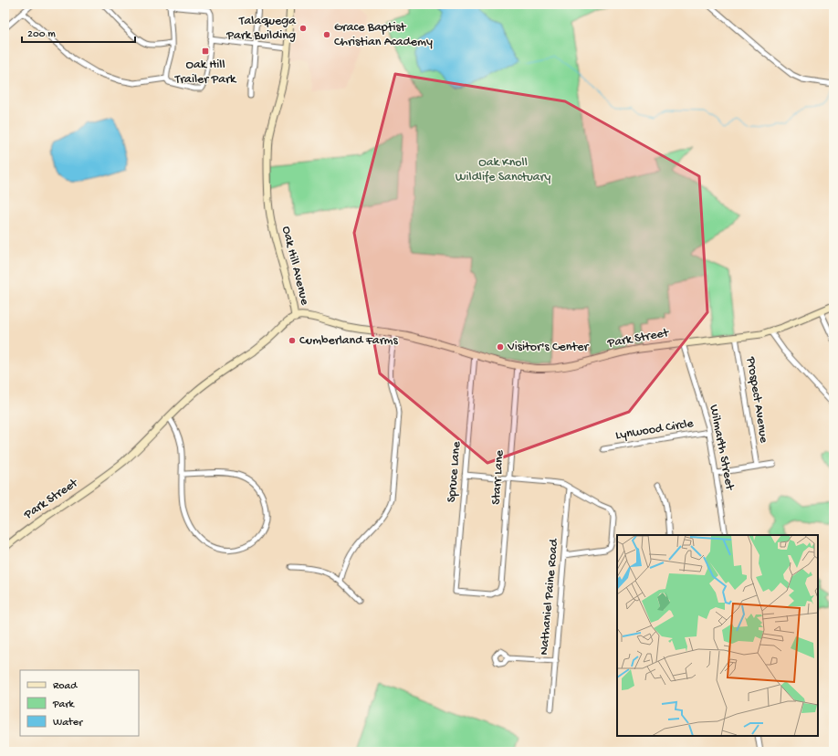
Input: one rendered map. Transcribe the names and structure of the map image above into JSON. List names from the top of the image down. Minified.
{"streets":{"main road":["Oak Hill Avenue","Park Street"],"street":["Prospect Avenue","Lynwood Circle","Wilmarth Street","Spruce Lane","Starr Lane","Nathaniel Paine Road"]},"crossings":[["Oak Hill Avenue","Park Street"],["Park Street","Prospect Avenue"],["Park Street","Wilmarth Street"],["Park Street","Spruce Lane"],["Park Street","Starr Lane"],["Lynwood Circle","Wilmarth Street"],["Spruce Lane","Starr Lane"]],"parks":["Oak Knoll Wildlife Sanctuary"],"places":{"other":["Talaquega Park Building","Grace Baptist Christian Academy","Cumberland Farms","Visitor's Center"],"transit":["Oak Hill Trailer Park"]},"legend":["Road","Park","Water"],"scale_bar":"200 m"}
